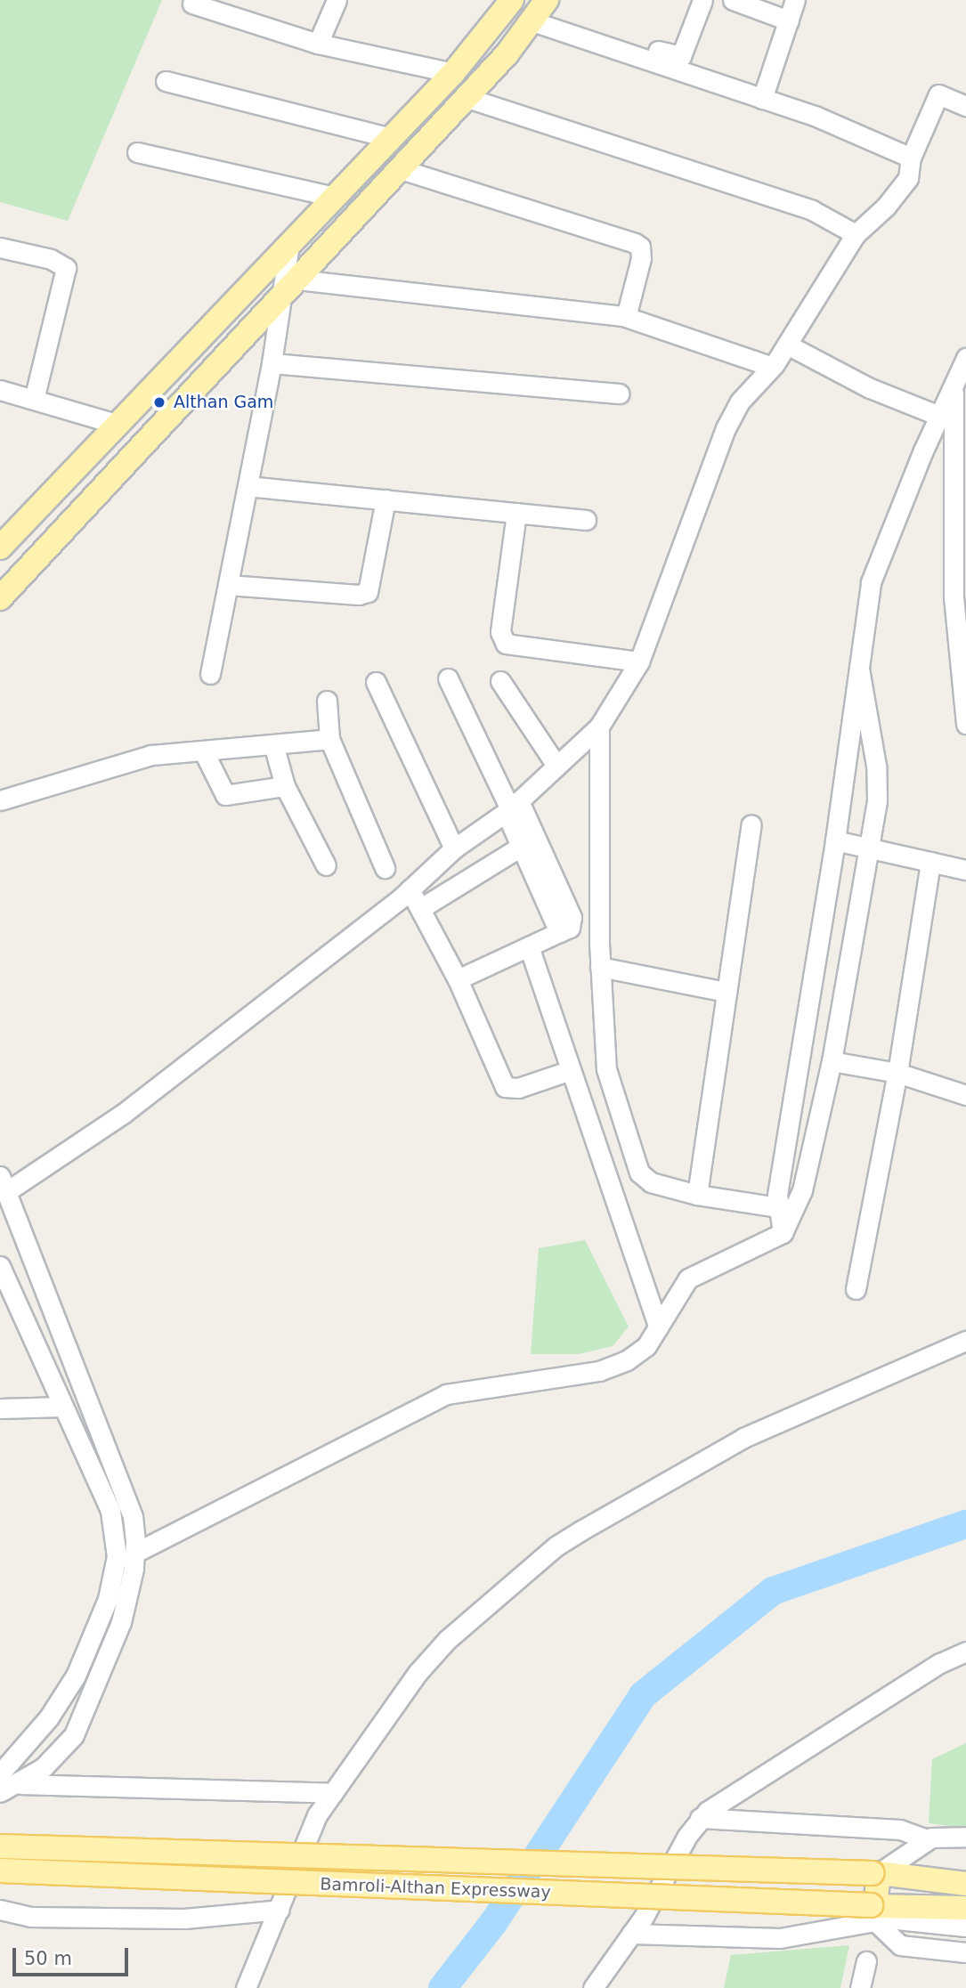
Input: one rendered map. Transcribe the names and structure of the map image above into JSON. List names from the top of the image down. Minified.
{"streets":{"main road":["Bamroli-Althan Expressway"]},"places":["Althan Gam"],"scale_bar":"50 m"}
